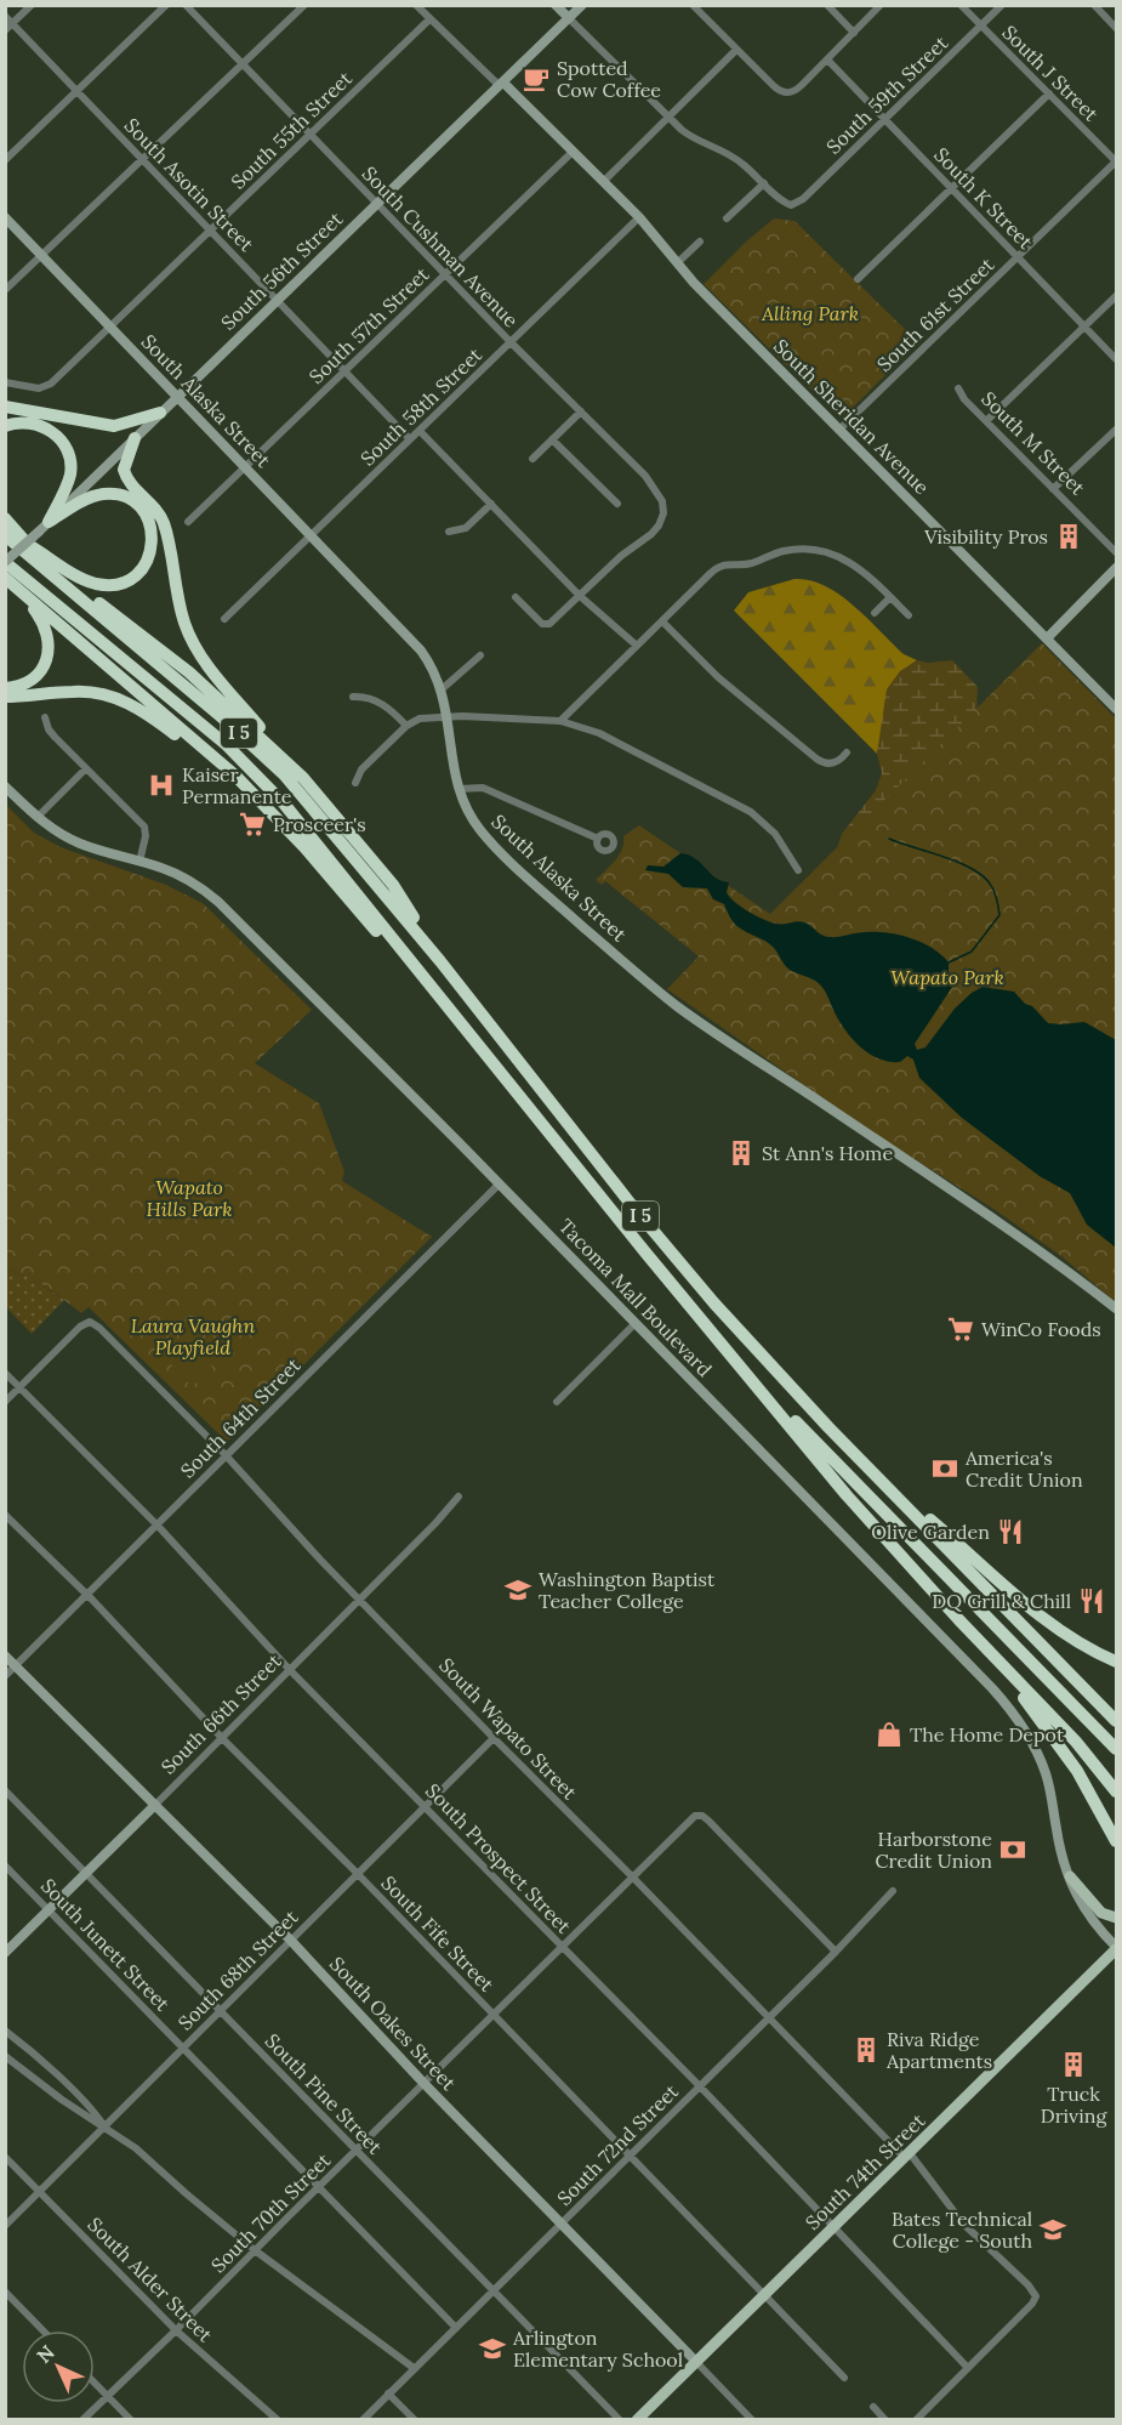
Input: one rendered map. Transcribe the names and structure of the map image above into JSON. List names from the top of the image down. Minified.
{"streets":{"highway":["I 5"],"main road":["South 74th Street"],"street":["South J Street","South 59th Street","South 55th Street","South Asotin Street","South K Street","South Cushman Avenue","South 56th Street","South 61st Street","South 57th Street","South Alaska Street","South 58th Street","South Sheridan Avenue","South M Street","Tacoma Mall Boulevard","South 64th Street","South 66th Street","South Wapato Street","South Prospect Street","South Fife Street","South Junett Street","South 68th Street","South Oakes Street","South Pine Street","South 72nd Street","South 70th Street","South Alder Street"]},"crossings":[["South J Street","South 59th Street"],["South J Street","South 61st Street"],["South 59th Street","South K Street"],["South 55th Street","South Asotin Street"],["South 55th Street","South Cushman Avenue"],["South 55th Street","South Alaska Street"],["South 55th Street","South Sheridan Avenue"],["South Asotin Street","South 56th Street"],["South Asotin Street","South 57th Street"],["South Asotin Street","South 58th Street"],["South K Street","South 61st Street"],["South Cushman Avenue","South 56th Street"],["South Cushman Avenue","South 57th Street"],["South Cushman Avenue","South 58th Street"],["South 56th Street","South Alaska Street"],["South 56th Street","South Sheridan Avenue"],["South 56th Street","I 5"],["South 61st Street","South Sheridan Avenue"],["South 57th Street","South Alaska Street"],["South 57th Street","South Sheridan Avenue"],["South Alaska Street","South 58th Street"],["South 58th Street","South Sheridan Avenue"],["Tacoma Mall Boulevard","South 64th Street"],["Tacoma Mall Boulevard","South 74th Street"],["South 64th Street","South Wapato Street"],["South 64th Street","South Prospect Street"],["South 64th Street","South Fife Street"],["South 64th Street","South Oakes Street"],["South 66th Street","South Wapato Street"],["South 66th Street","South Prospect Street"],["South 66th Street","South Fife Street"],["South 66th Street","South Junett Street"],["South 66th Street","South Oakes Street"],["South 66th Street","South Pine Street"],["South Wapato Street","South Prospect Street"],["South Wapato Street","South 68th Street"],["South Wapato Street","South 72nd Street"],["South Wapato Street","South 74th Street"],["South Wapato Street","South 70th Street"],["South Prospect Street","South 68th Street"],["South Prospect Street","South 72nd Street"],["South Prospect Street","South 74th Street"],["South Prospect Street","South 70th Street"],["South Fife Street","South 68th Street"],["South Fife Street","South 72nd Street"],["South Fife Street","South 74th Street"],["South Fife Street","South 70th Street"],["South Junett Street","South 68th Street"],["South Junett Street","South 72nd Street"],["South Junett Street","South 70th Street"],["South 68th Street","South Oakes Street"],["South 68th Street","South Pine Street"],["South 68th Street","South Alder Street"],["South Oakes Street","South 72nd Street"],["South Oakes Street","South 74th Street"],["South Oakes Street","South 70th Street"],["South Pine Street","South 72nd Street"],["South Pine Street","South 70th Street"],["South 72nd Street","South 70th Street"],["South 70th Street","South Alder Street"]],"parks":["Alling Park","Wapato Park","Wapato Hills Park","Laura Vaughn Playfield"],"places":{"cafe":["Spotted Cow Coffee"],"building":["Visibility Pros","St Ann's Home","Riva Ridge Apartments","Truck Driving"],"hospital":["Kaiser Permanente"],"supermarket":["Prosceer's","WinCo Foods"],"bank":["America's Credit Union","Harborstone Credit Union"],"restaurant":["Olive Garden","DQ Grill & Chill"],"school or university":["Washington Baptist Teacher College","Bates Technical College - South","Arlington Elementary School"],"shop":["The Home Depot"]},"north":"top left"}
